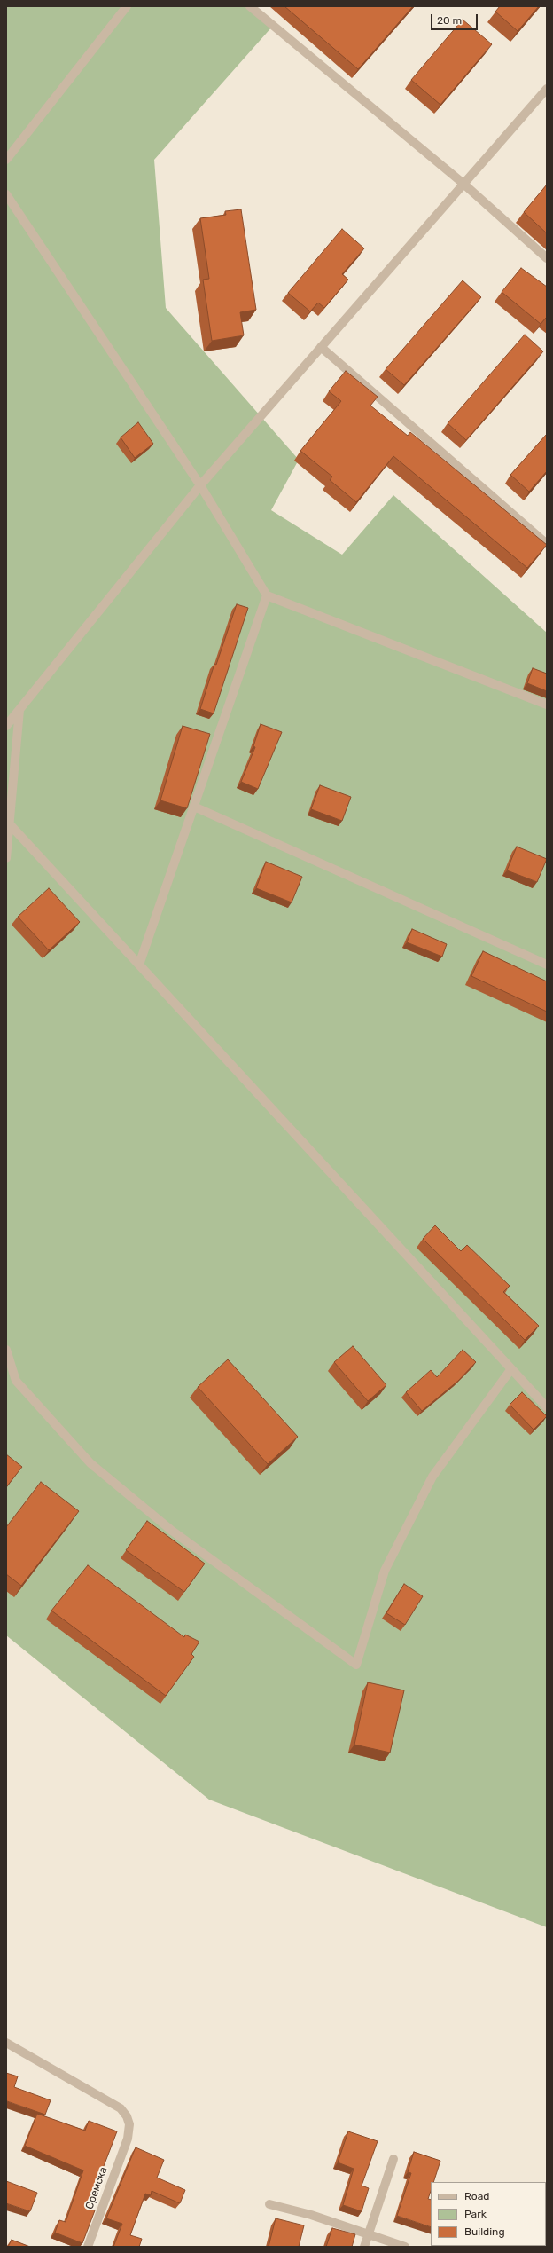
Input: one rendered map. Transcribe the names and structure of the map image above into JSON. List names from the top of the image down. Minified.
{"streets":{"street":["Сремска"]},"legend":["Road","Park","Building"],"scale_bar":"20 m"}
